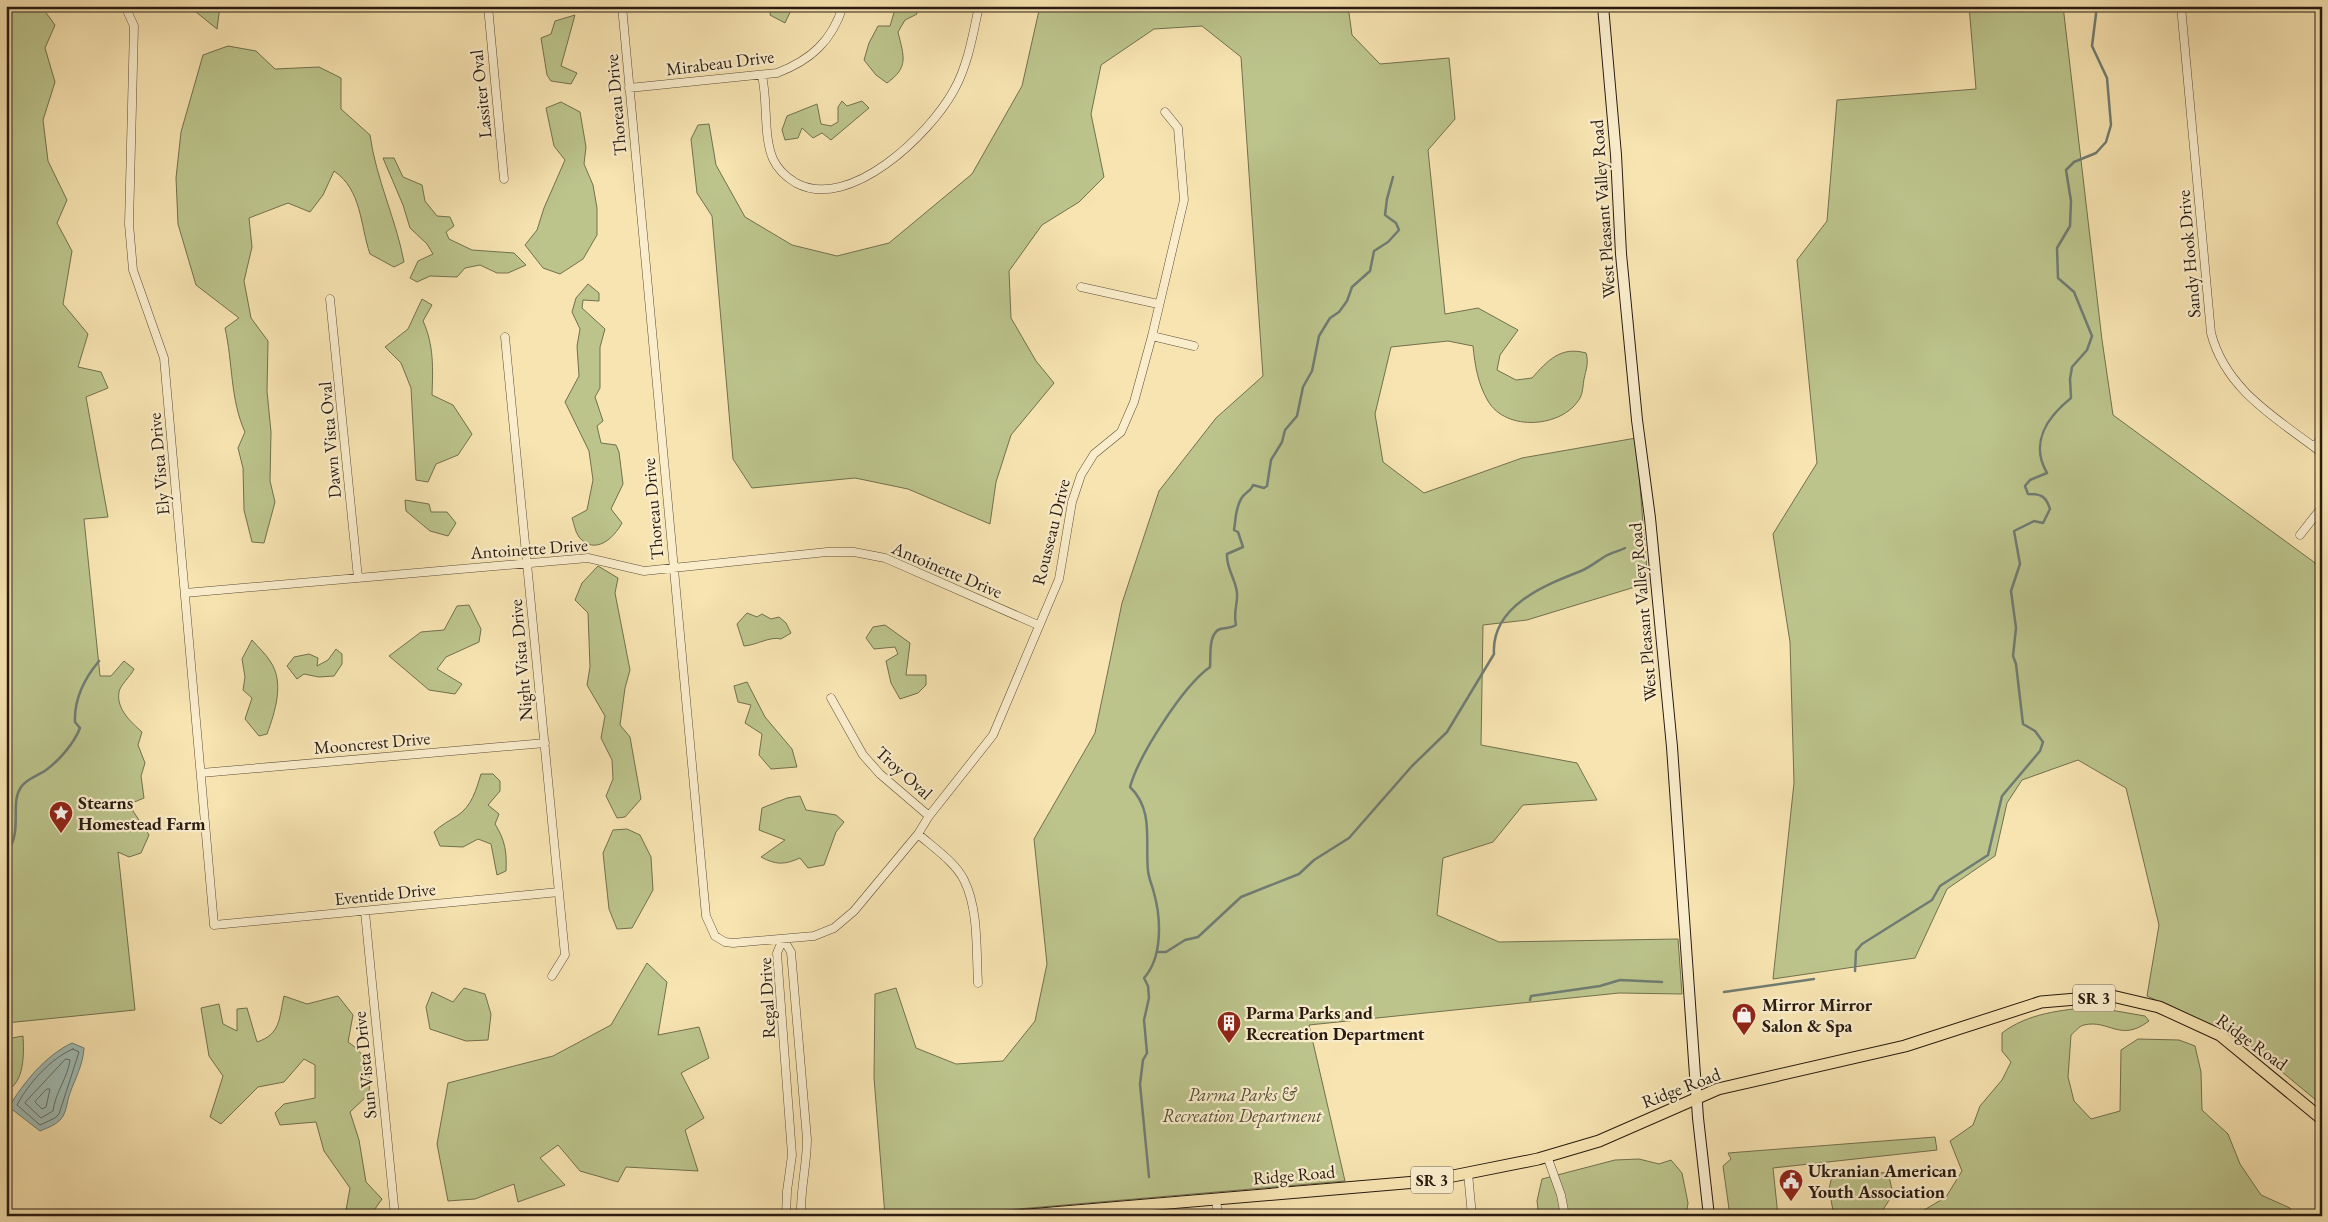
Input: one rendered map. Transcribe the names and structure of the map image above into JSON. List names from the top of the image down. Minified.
{"streets":{"main road":["West Pleasant Valley Road","SR 3","Ridge Road"],"street":["Mirabeau Drive","Lassiter Oval","Thoreau Drive","Sandy Hook Drive","Dawn Vista Oval","Ely Vista Drive","Rousseau Drive","Antoinette Drive","Night Vista Drive","Mooncrest Drive","Troy Oval","Eventide Drive","Regal Drive","Sun Vista Drive"]},"crossings":[["Mirabeau Drive","Thoreau Drive"],["Thoreau Drive","Rousseau Drive"],["Thoreau Drive","Antoinette Drive"],["Thoreau Drive","Regal Drive"],["West Pleasant Valley Road","Ridge Road"],["Dawn Vista Oval","Antoinette Drive"],["Ely Vista Drive","Antoinette Drive"],["Ely Vista Drive","Mooncrest Drive"],["Ely Vista Drive","Eventide Drive"],["Rousseau Drive","Antoinette Drive"],["Rousseau Drive","Troy Oval"],["Rousseau Drive","Regal Drive"],["Antoinette Drive","Night Vista Drive"],["Night Vista Drive","Mooncrest Drive"],["Night Vista Drive","Eventide Drive"],["Eventide Drive","Sun Vista Drive"]],"parks":["Parma Parks & Recreation Department"],"places":{"place":["Stearns Homestead Farm"],"shop":["Mirror Mirror Salon & Spa"],"building":["Parma Parks and Recreation Department"],"public building":["Ukranian American Youth Association"]}}
